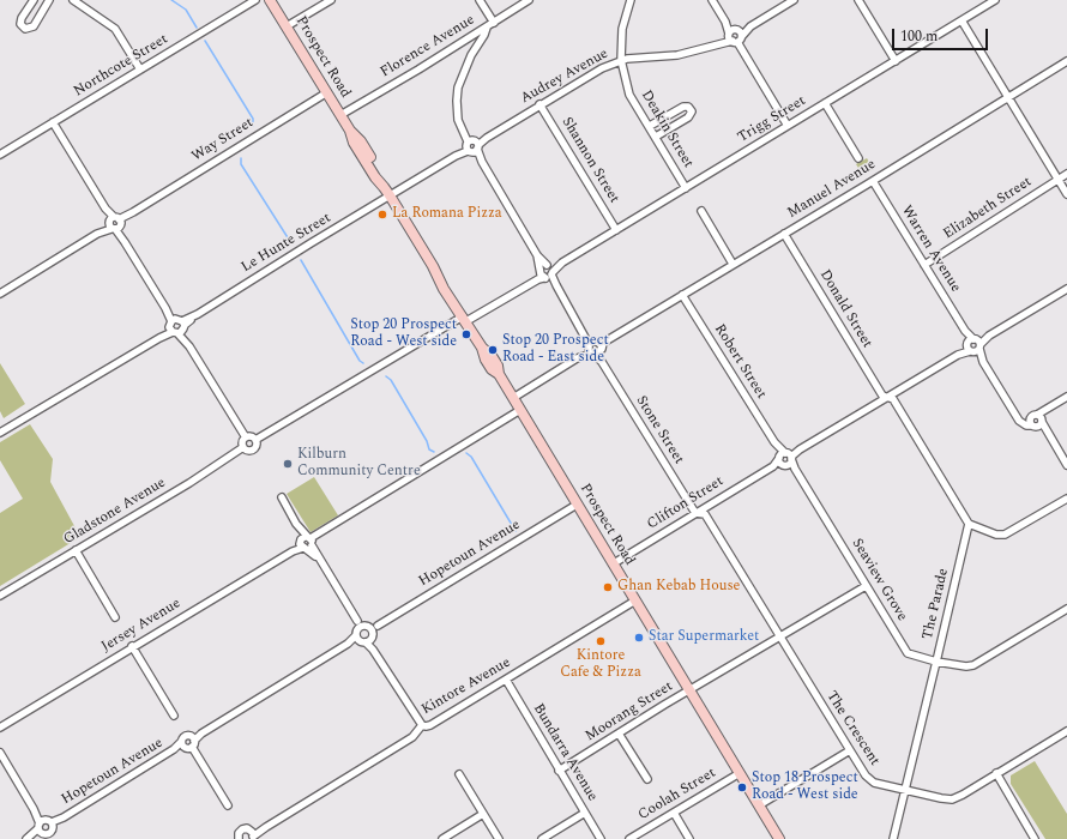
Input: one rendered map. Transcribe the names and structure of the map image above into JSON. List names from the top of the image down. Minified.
{"streets":{"main road":["Prospect Road"],"street":["Florence Avenue","Northcote Street","Audrey Avenue","Trigg Street","Deakin Street","Way Street","Shannon Street","Manuel Avenue","Elizabeth Street","Le Hunte Street","Warren Avenue","Donald Street","Robert Street","Stone Street","Clifton Street","Gladstone Avenue","Hopetoun Avenue","Seaview Grove","The Parade","Jersey Avenue","Kintore Avenue","Moorang Street","The Crescent","Bundarra Avenue","Coolah Street"]},"crossings":[["Florence Avenue","Prospect Road"],["Florence Avenue","Stone Street"],["Prospect Road","Audrey Avenue"],["Prospect Road","Trigg Street"],["Prospect Road","Way Street"],["Prospect Road","Manuel Avenue"],["Prospect Road","Le Hunte Street"],["Prospect Road","Clifton Street"],["Prospect Road","Hopetoun Avenue"],["Prospect Road","Jersey Avenue"],["Prospect Road","Kintore Avenue"],["Prospect Road","Moorang Street"],["Prospect Road","Coolah Street"],["Audrey Avenue","Deakin Street"],["Audrey Avenue","Shannon Street"],["Audrey Avenue","Le Hunte Street"],["Audrey Avenue","Stone Street"],["Trigg Street","Deakin Street"],["Trigg Street","Shannon Street"],["Trigg Street","Stone Street"],["Manuel Avenue","Warren Avenue"],["Manuel Avenue","Donald Street"],["Manuel Avenue","Robert Street"],["Manuel Avenue","Stone Street"],["Elizabeth Street","Warren Avenue"],["Robert Street","Clifton Street"],["Robert Street","Seaview Grove"],["Stone Street","Clifton Street"],["Stone Street","The Crescent"],["Clifton Street","Seaview Grove"],["Clifton Street","The Crescent"],["Seaview Grove","The Parade"],["Seaview Grove","Moorang Street"],["The Parade","The Crescent"],["Kintore Avenue","Bundarra Avenue"],["Moorang Street","The Crescent"],["Moorang Street","Bundarra Avenue"]],"places":["La Romana Pizza","Stop 20 Prospect Road - West side","Stop 20 Prospect Road - East side","Kilburn Community Centre","Ghan Kebab House","Star Supermarket","Kintore Cafe & Pizza","Stop 18 Prospect Road - West side"],"scale_bar":"100 m"}
